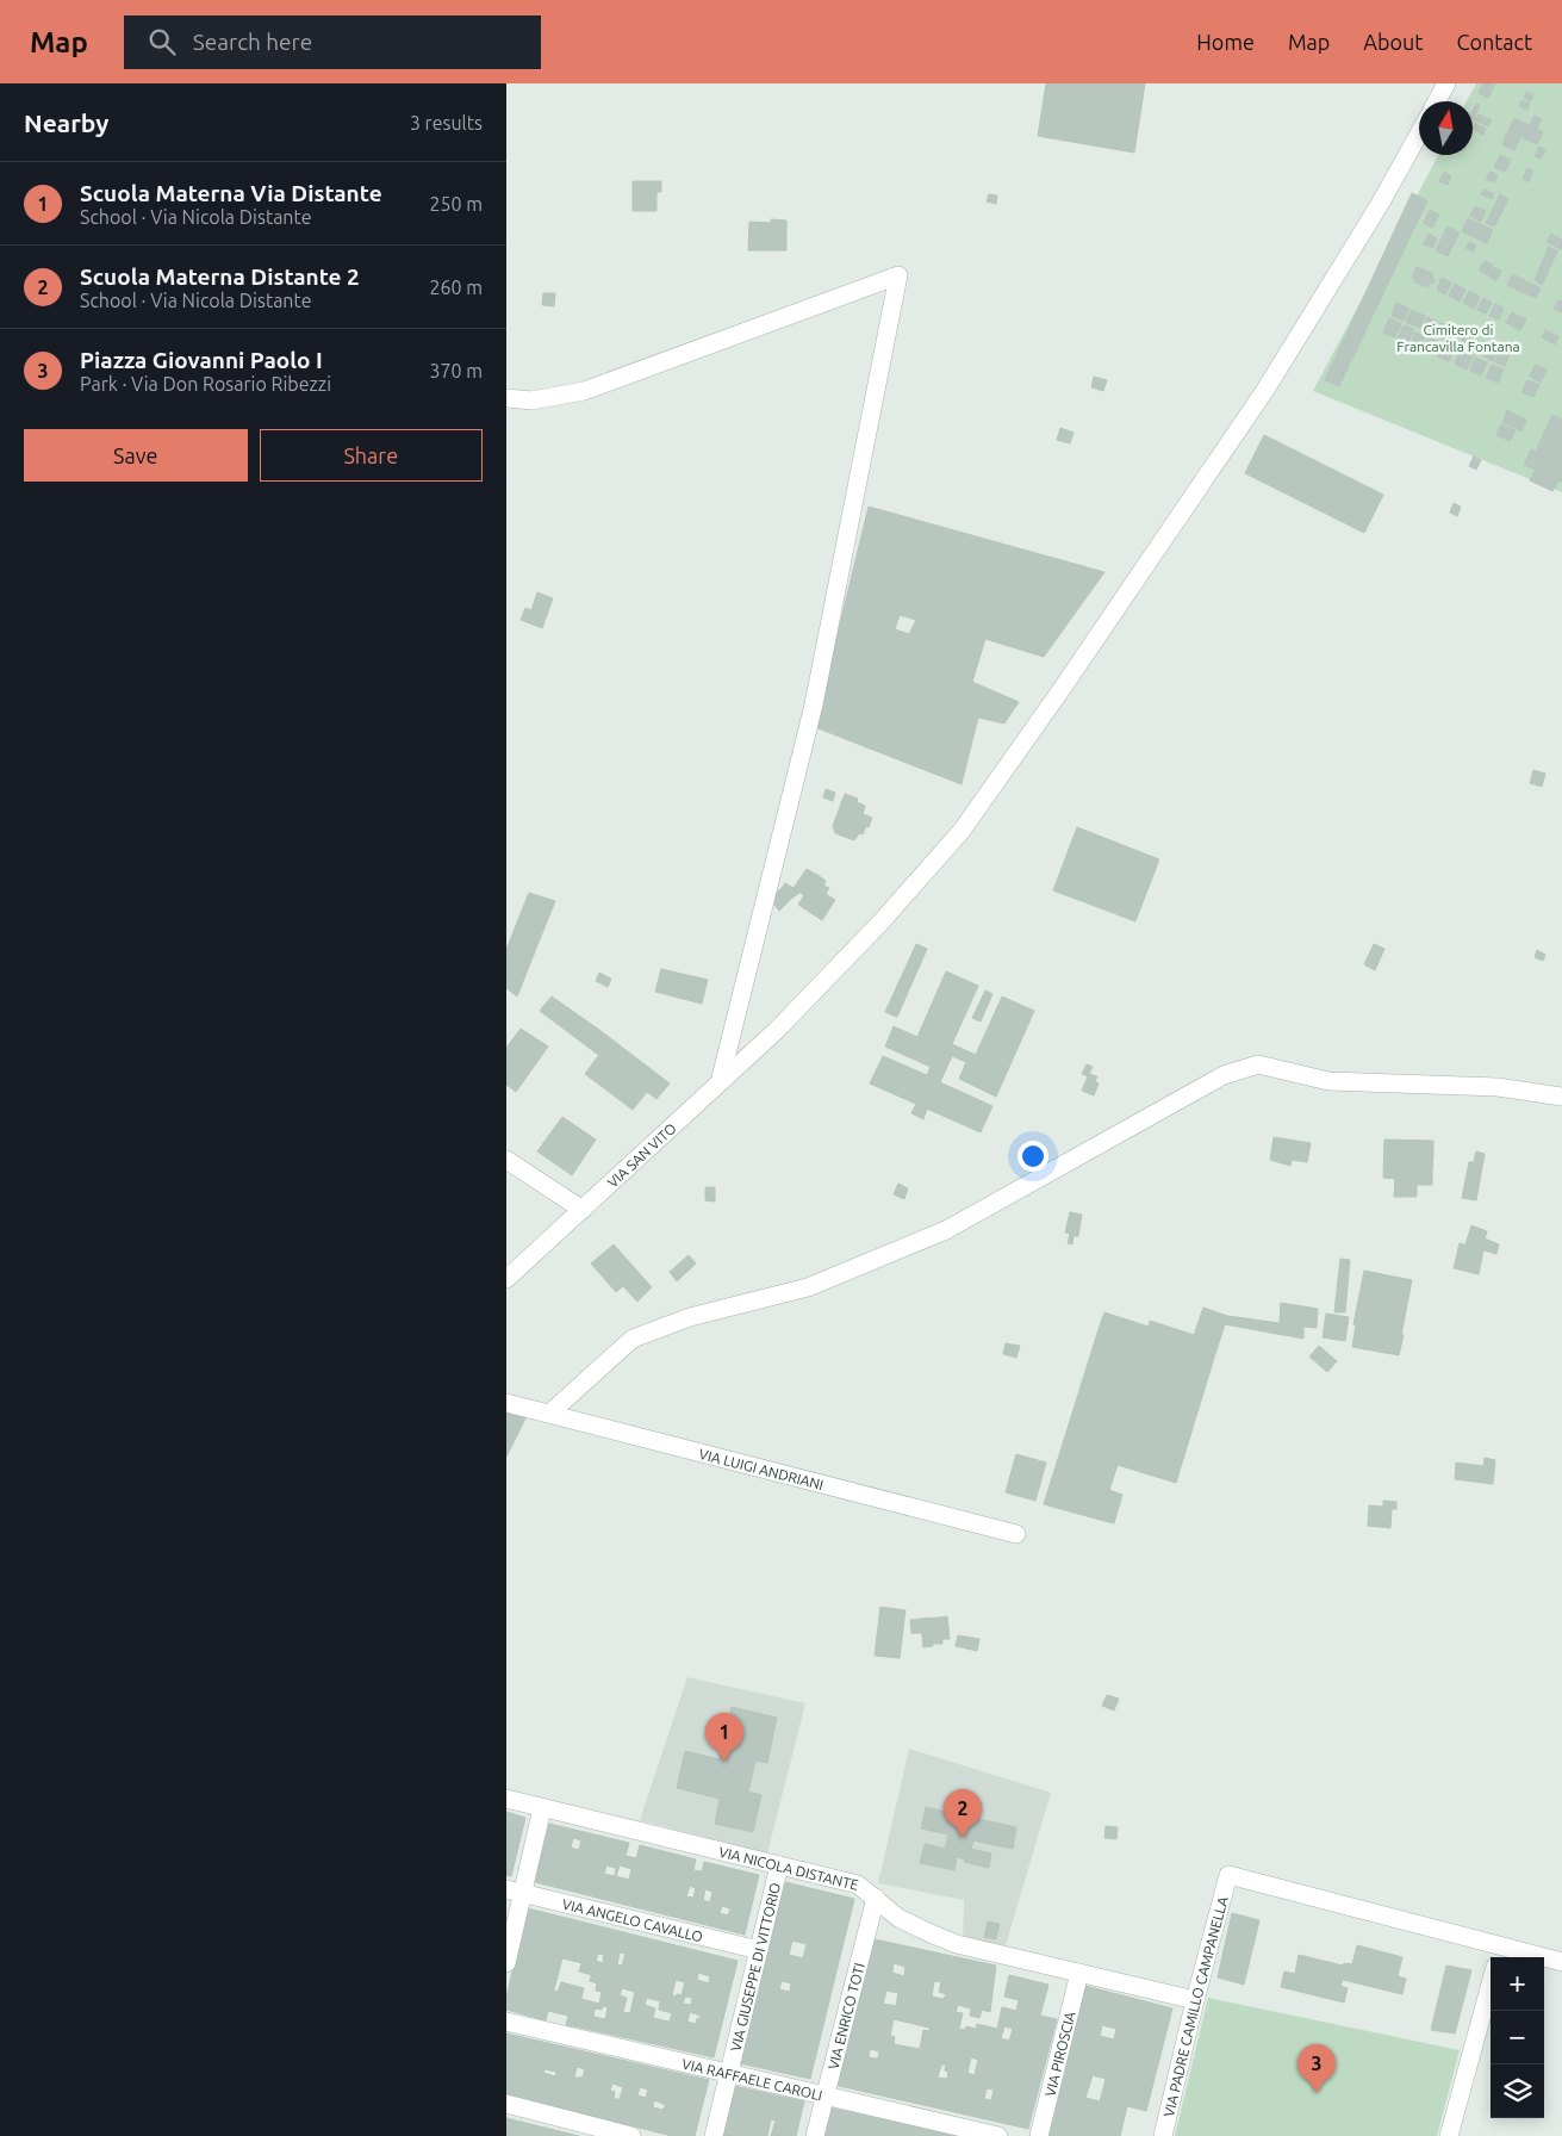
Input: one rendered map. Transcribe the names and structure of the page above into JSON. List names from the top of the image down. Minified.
{"streets":{"street":["VIA SAN VITO","VIA LUIGI ANDRIANI","VIA NICOLA DISTANTE","VIA ANGELO CAVALLO","VIA GIUSEPPE DI VITTORIO","VIA PADRE CAMILLO CAMPANELLA","VIA ENRICO TOTI","VIA PIROSCIA","VIA RAFFAELE CAROLI"]},"crossings":[["VIA NICOLA DISTANTE","VIA GIUSEPPE DI VITTORIO"],["VIA NICOLA DISTANTE","VIA PADRE CAMILLO CAMPANELLA"],["VIA NICOLA DISTANTE","VIA ENRICO TOTI"],["VIA NICOLA DISTANTE","VIA PIROSCIA"],["VIA ANGELO CAVALLO","VIA GIUSEPPE DI VITTORIO"],["VIA GIUSEPPE DI VITTORIO","VIA RAFFAELE CAROLI"],["VIA ENRICO TOTI","VIA RAFFAELE CAROLI"]],"parks":["Cimitero di Francavilla Fontana"],"north":"top","page":{"header":"Map","search":"Search here","nav":["Home","Map","About","Contact"],"heading":["Nearby","3 results"],"list":[{"mark":"1","name":"Scuola Materna Via Distante","note":"School · Via Nicola Distante","value":"250 m"},{"mark":"2","name":"Scuola Materna Distante 2","note":"School · Via Nicola Distante","value":"260 m"},{"mark":"3","name":"Piazza Giovanni Paolo I","note":"Park · Via Don Rosario Ribezzi","value":"370 m"}],"buttons":["Save","Share"],"pins":["1","2","3"],"map_buttons":["+","−"]}}
